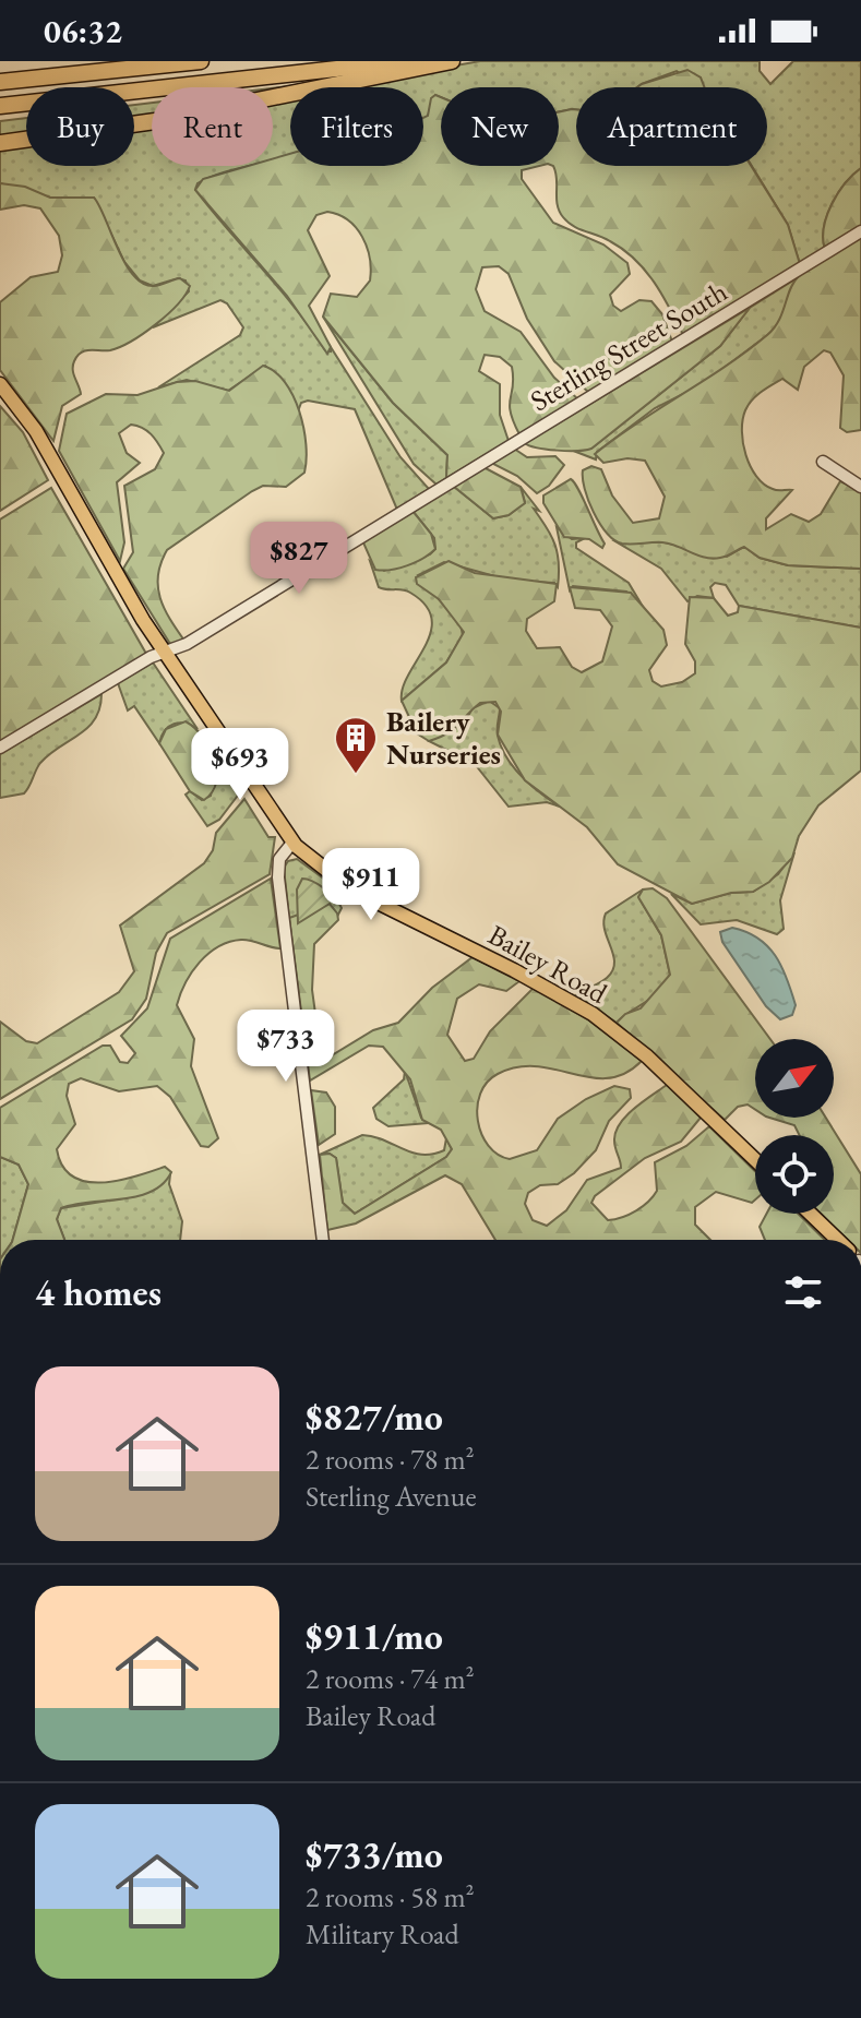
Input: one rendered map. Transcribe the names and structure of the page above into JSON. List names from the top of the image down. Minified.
{"streets":{"main road":["Bailey Road"],"street":["Sterling Street South"]},"crossings":[["Sterling Street South","Bailey Road"]],"places":{"building":["Bailery Nurseries"]},"north":"top right","page":{"status":"06:32","chip":["Buy","Rent","Filters","New","Apartment"],"price":["$827","$693","$911","$733"],"heading":"4 homes","list":[{"name":"$827/mo","note":"2 rooms · 78 m² · Sterling Avenue"},{"name":"$911/mo","note":"2 rooms · 74 m² · Bailey Road"},{"name":"$733/mo","note":"2 rooms · 58 m² · Military Road"}]}}
